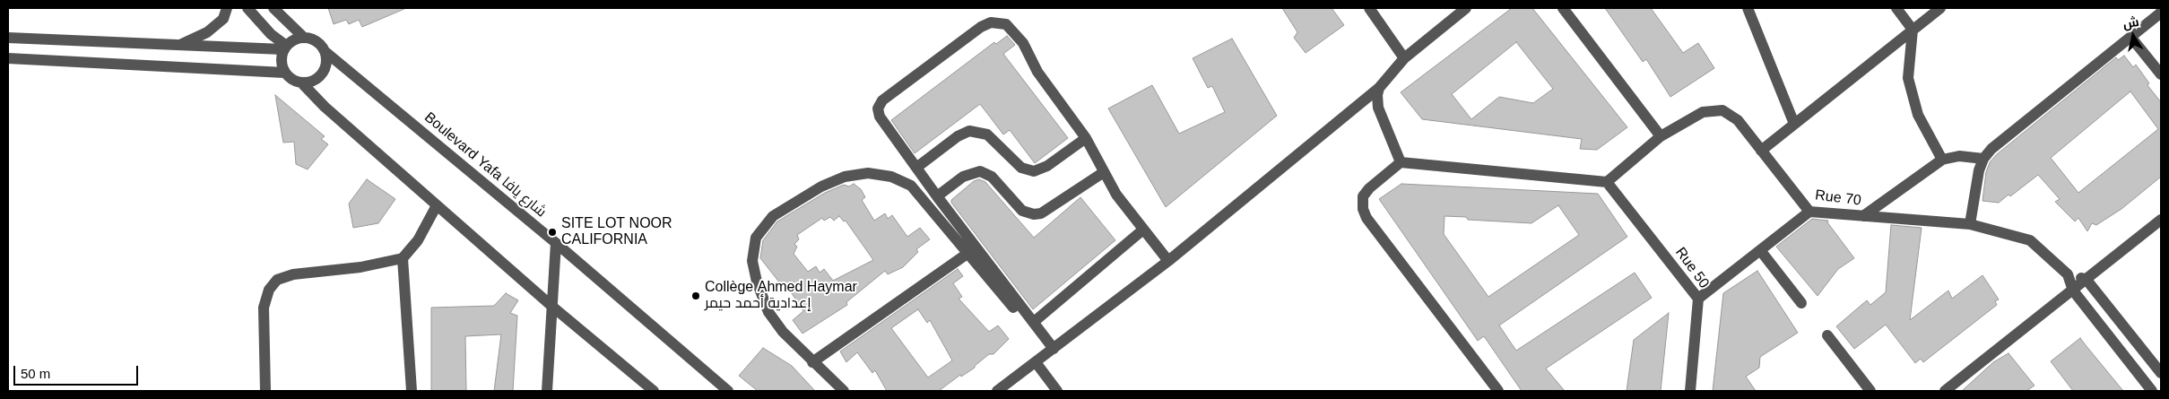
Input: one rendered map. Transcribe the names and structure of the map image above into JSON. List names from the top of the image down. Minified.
{"streets":{"street":["Boulevard Yafa شارع يافا","Rue 70","Rue 50"]},"crossings":[["Rue 70","Rue 50"]],"places":["SITE LOT NOOR CALIFORNIA","Collège Ahmed Haymar إعدادية أحمد حيمر"],"scale_bar":"50 m","north":"top"}
